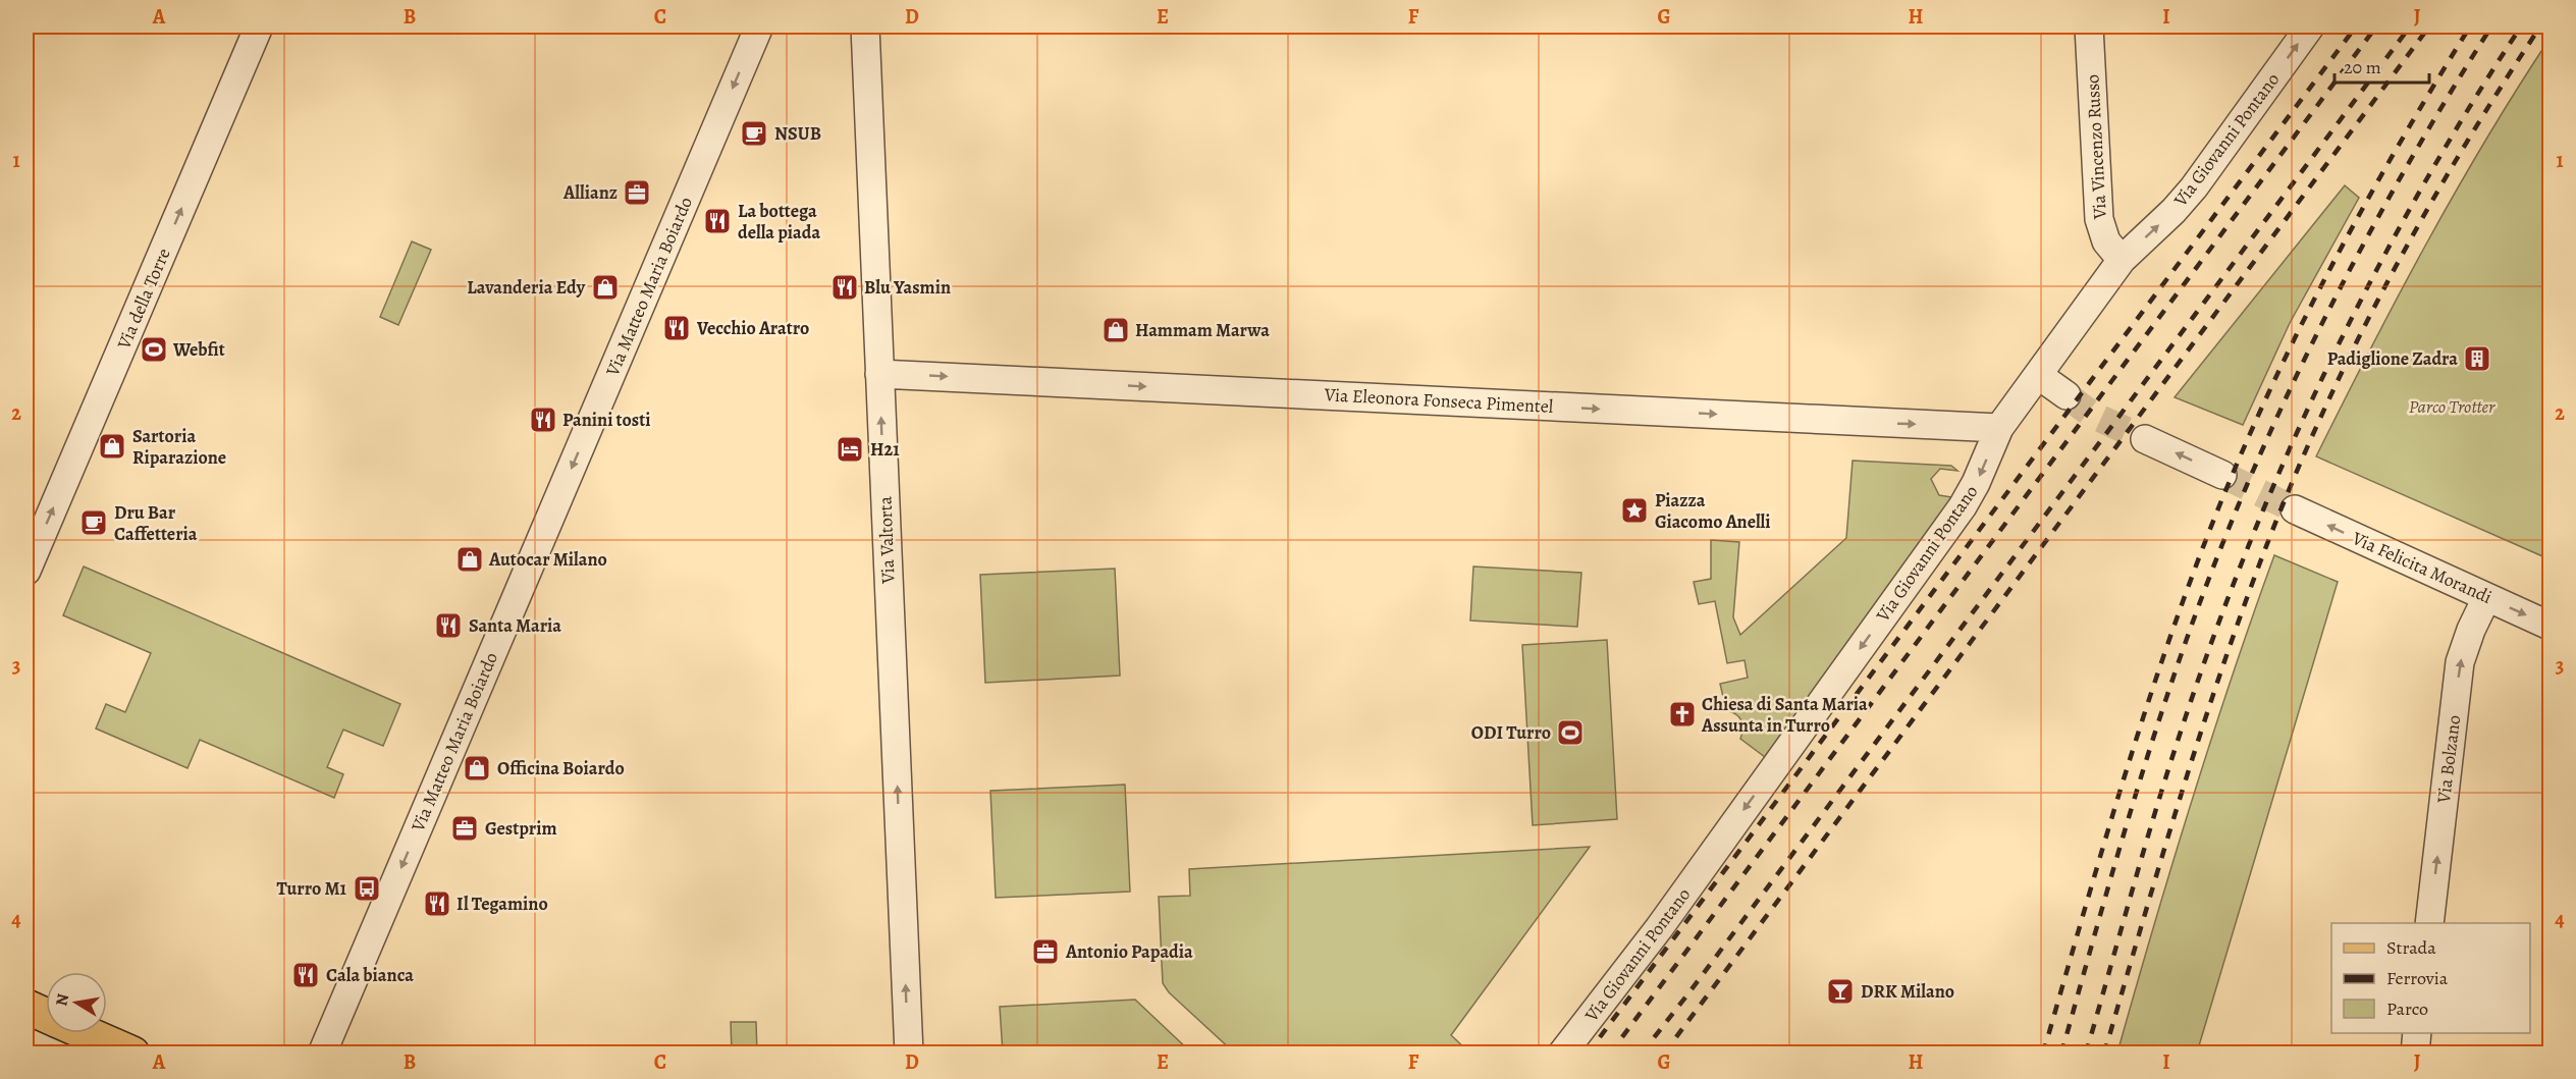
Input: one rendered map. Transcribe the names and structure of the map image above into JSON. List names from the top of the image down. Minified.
{"streets":{"street":["Via Giovanni Pontano","Via Vincenzo Russo","Via Matteo Maria Boiardo","Via della Torre","Via Eleonora Fonseca Pimentel","Via Valtorta","Via Felicita Morandi","Via Bolzano"]},"crossings":[["Via Giovanni Pontano","Via Vincenzo Russo"],["Via Giovanni Pontano","Via Eleonora Fonseca Pimentel"],["Via Eleonora Fonseca Pimentel","Via Valtorta"],["Via Felicita Morandi","Via Bolzano"]],"one_way":["Via Matteo Maria Boiardo","Via della Torre","Via Eleonora Fonseca Pimentel","Via Valtorta","Via Bolzano"],"parks":["Parco Trotter"],"places":{"cafe":["NSUB","Dru Bar Caffetteria"],"office":["Allianz","Gestprim","Antonio Papadia"],"restaurant":["La bottega della piada","Blu Yasmin","Vecchio Aratro","Panini tosti","Santa Maria","Il Tegamino","Cala bianca"],"shop":["Lavanderia Edy","Hammam Marwa","Sartoria Riparazione","Autocar Milano","Officina Boiardo"],"sports":["Webfit","ODI Turro"],"building":["Padiglione Zadra"],"hotel":["H21"],"place":["Piazza Giacomo Anelli"],"church":["Chiesa di Santa Maria Assunta in Turro"],"bus stop":["Turro M1"],"bar":["DRK Milano"]},"legend":["Strada","Ferrovia","Parco"],"scale_bar":"20 m","north":"left","grid":{"columns":["A","B","C","D","E","F","G","H","I","J"],"rows":["1","2","3","4"]}}
